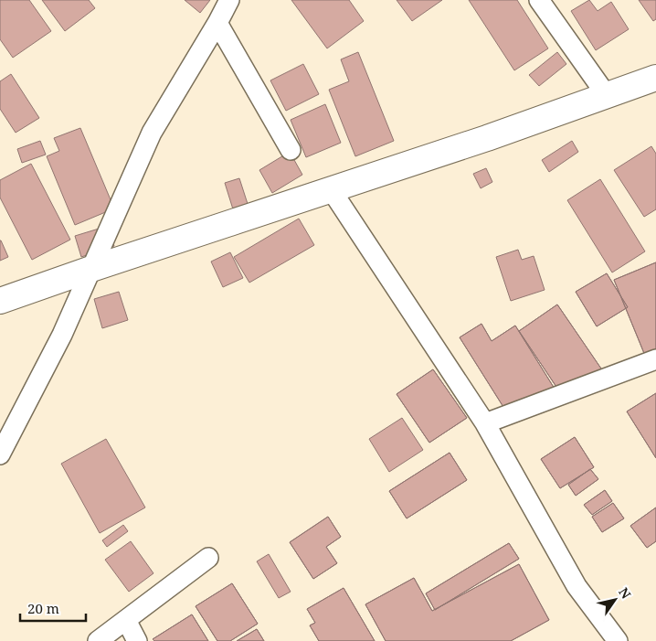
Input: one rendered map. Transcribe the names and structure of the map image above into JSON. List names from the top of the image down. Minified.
{"scale_bar":"20 m","north":"top right"}
